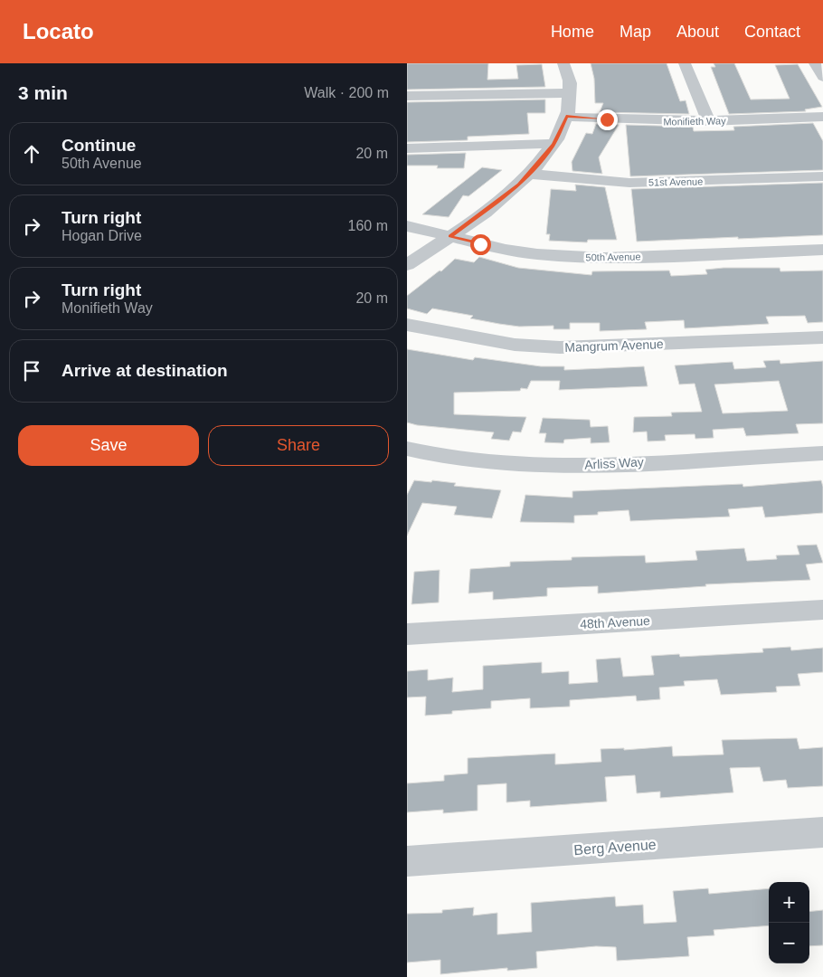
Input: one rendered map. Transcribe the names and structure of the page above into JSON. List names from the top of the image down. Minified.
{"streets":{"street":["Monifieth Way","51st Avenue","50th Avenue","Mangrum Avenue","Arliss Way","48th Avenue","Berg Avenue"]},"page":{"header":"Locato","nav":["Home","Map","About","Contact"],"heading":["3 min","Walk · 200 m"],"list":[["Continue","50th Avenue","20 m"],["Turn right","Hogan Drive","160 m"],["Turn right","Monifieth Way","20 m"],"Arrive at destination"],"buttons":["Save","Share"],"map_buttons":["+","−"]}}
